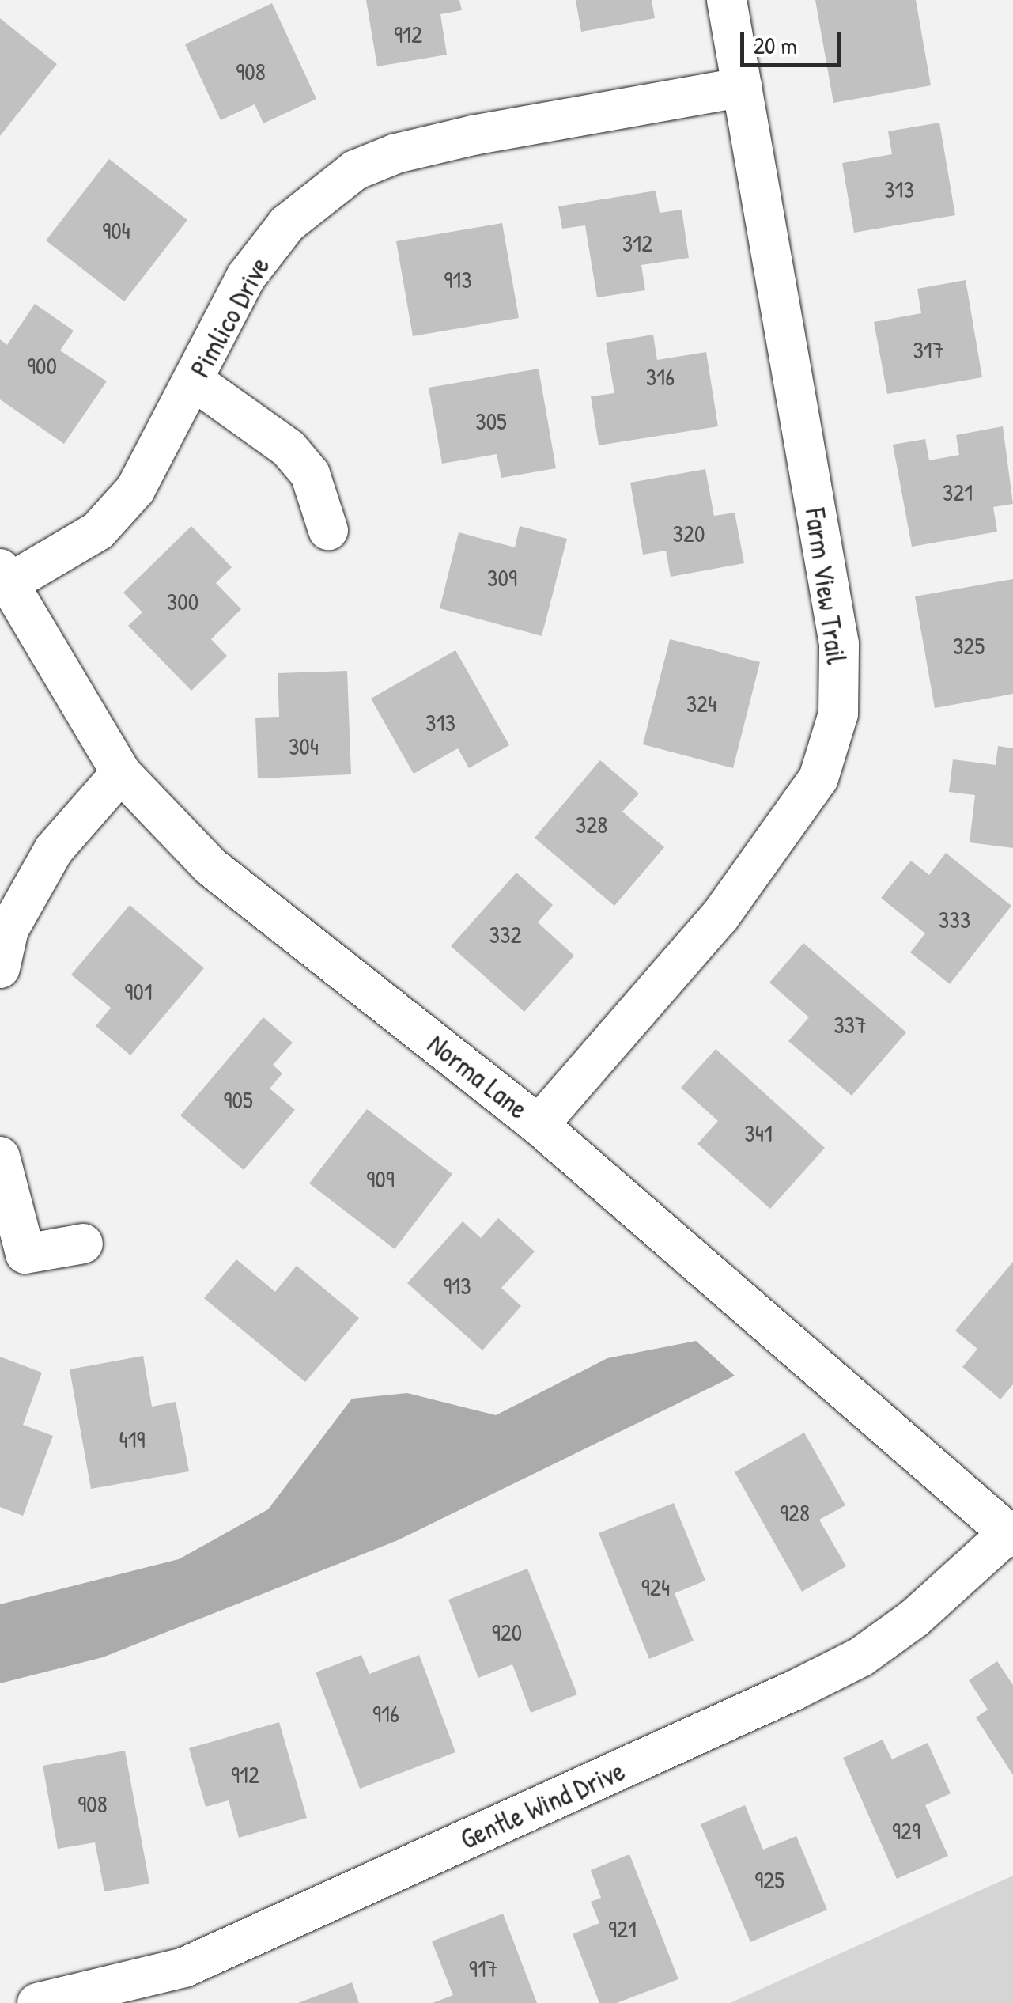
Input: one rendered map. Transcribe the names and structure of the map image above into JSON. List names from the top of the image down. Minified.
{"streets":{"street":["Pimlico Drive","Farm View Trail","Norma Lane","Gentle Wind Drive"]},"crossings":[["Pimlico Drive","Farm View Trail"],["Pimlico Drive","Norma Lane"],["Farm View Trail","Norma Lane"],["Norma Lane","Gentle Wind Drive"]],"house_numbers":["912","908","313","904","312","913","317","900","316","305","321","320","309","300","325","324","313","304","328","333","332","901","337","905","341","909","913","419","928","924","920","916","912","908","929","925","921","917"],"scale_bar":"20 m"}
